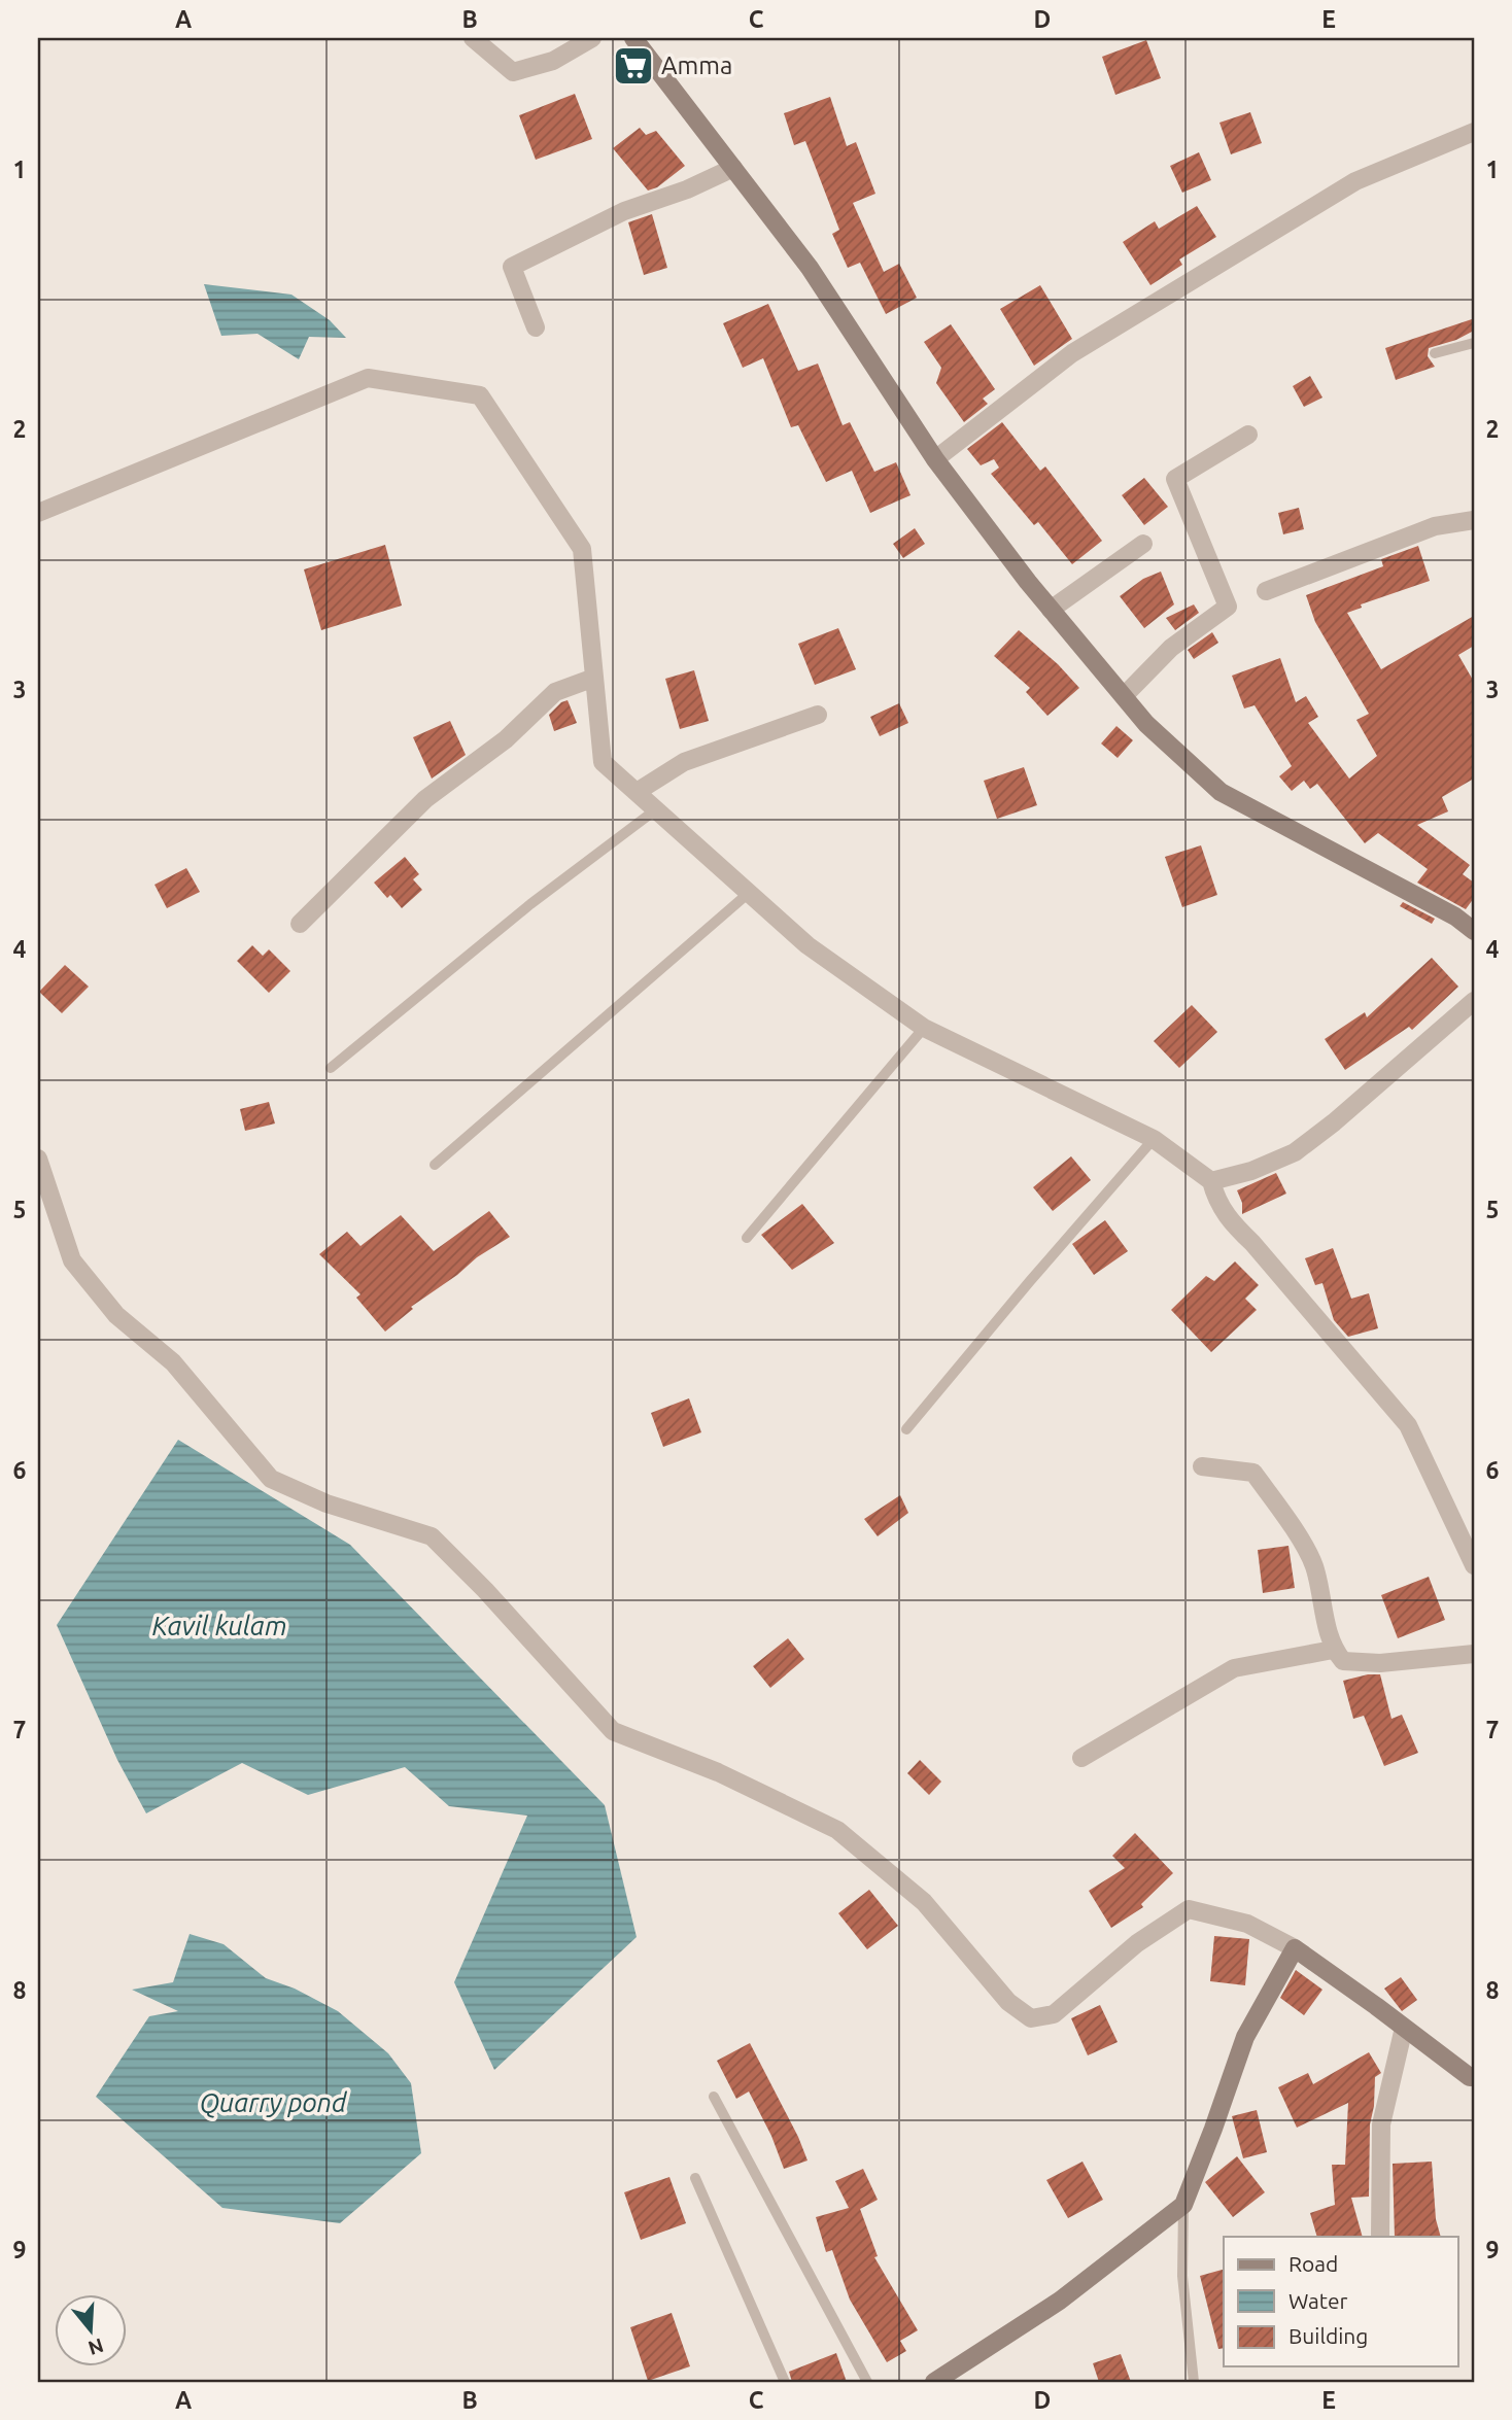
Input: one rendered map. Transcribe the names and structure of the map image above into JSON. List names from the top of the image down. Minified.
{"water":["Kavil kulam","Quarry pond"],"places":{"supermarket":["Amma"]},"legend":["Road","Water","Building"],"north":"bottom","grid":{"columns":["A","B","C","D","E"],"rows":["1","2","3","4","5","6","7","8","9"]}}
